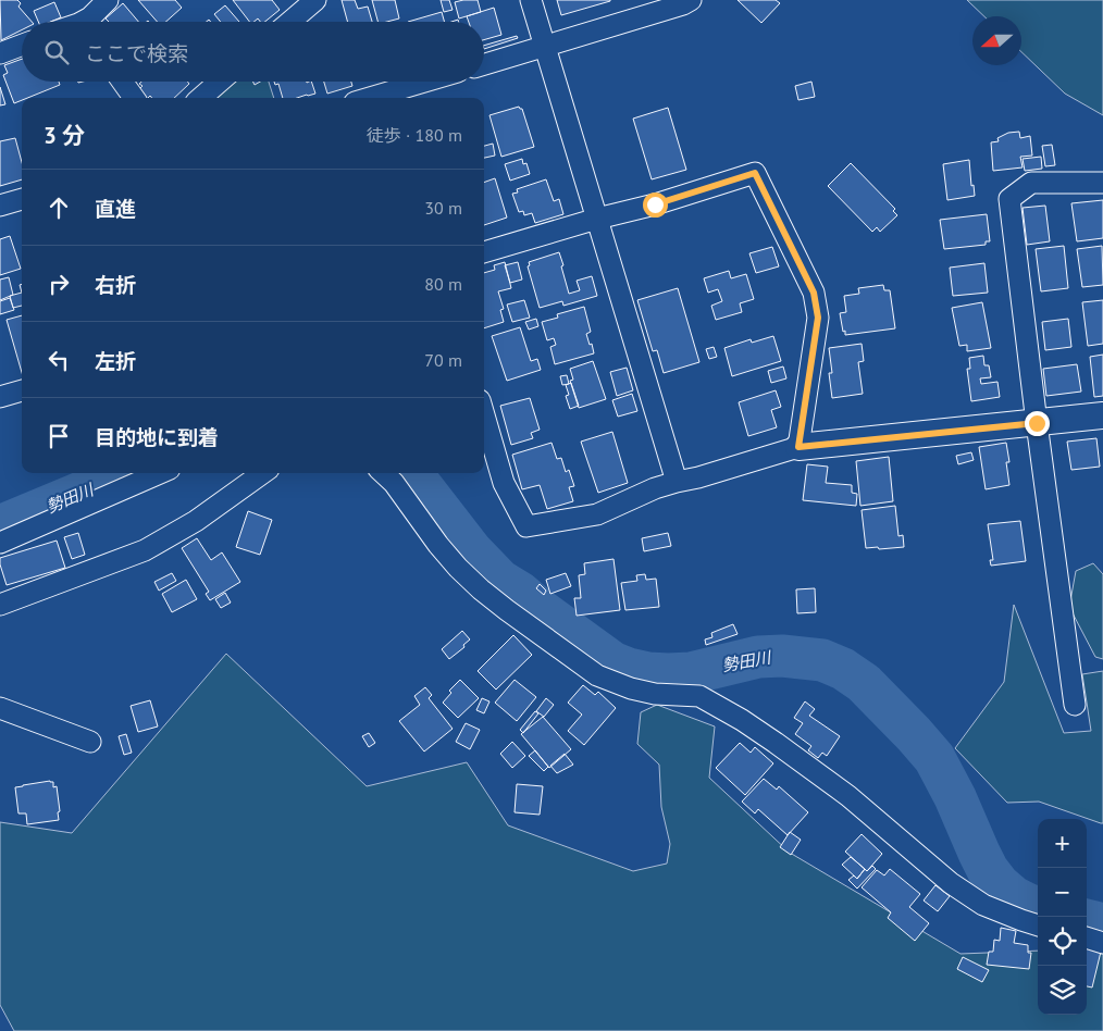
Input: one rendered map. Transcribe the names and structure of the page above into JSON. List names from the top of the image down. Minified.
{"water":["勢田川"],"north":"left","page":{"search":"ここで検索","heading":["3 分","徒歩 · 180 m"],"list":[["直進","30 m"],["右折","80 m"],["左折","70 m"],"目的地に到着"],"map_buttons":["+","−"]}}
